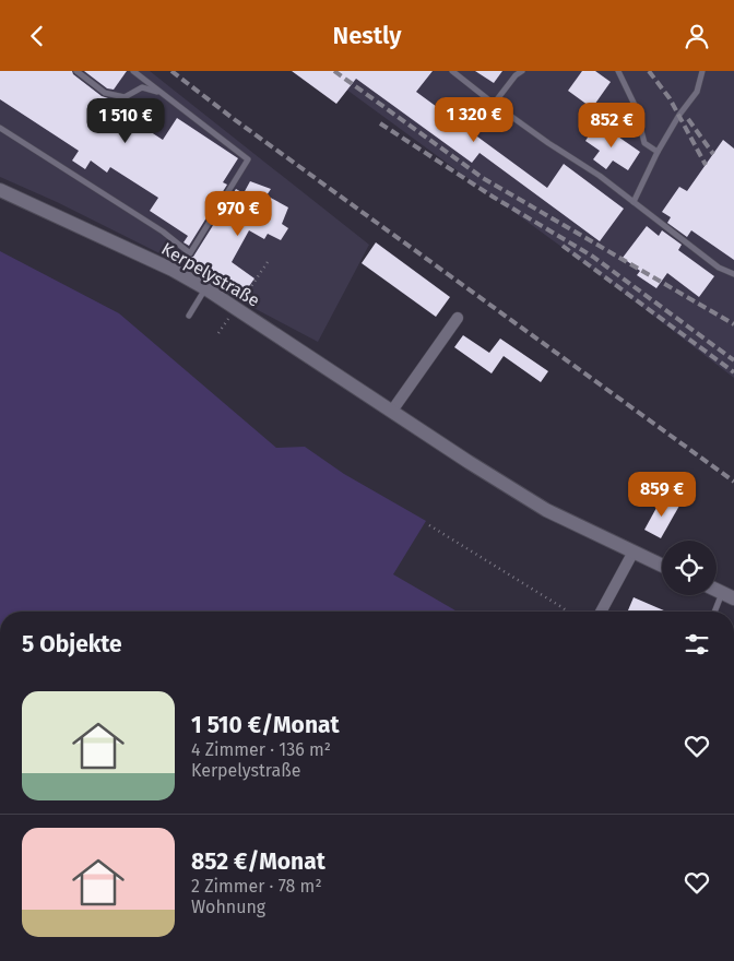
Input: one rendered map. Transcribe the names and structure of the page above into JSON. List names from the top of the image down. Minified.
{"streets":{"main road":["Kerpelystraße"]},"page":{"header":"Nestly","price":["1 320 €","1 510 €","852 €","970 €","859 €"],"heading":"5 Objekte","list":[{"name":"1 510 €/Monat","note":"4 Zimmer · 136 m² · Kerpelystraße"},{"name":"852 €/Monat","note":"2 Zimmer · 78 m² · Wohnung"}]}}
